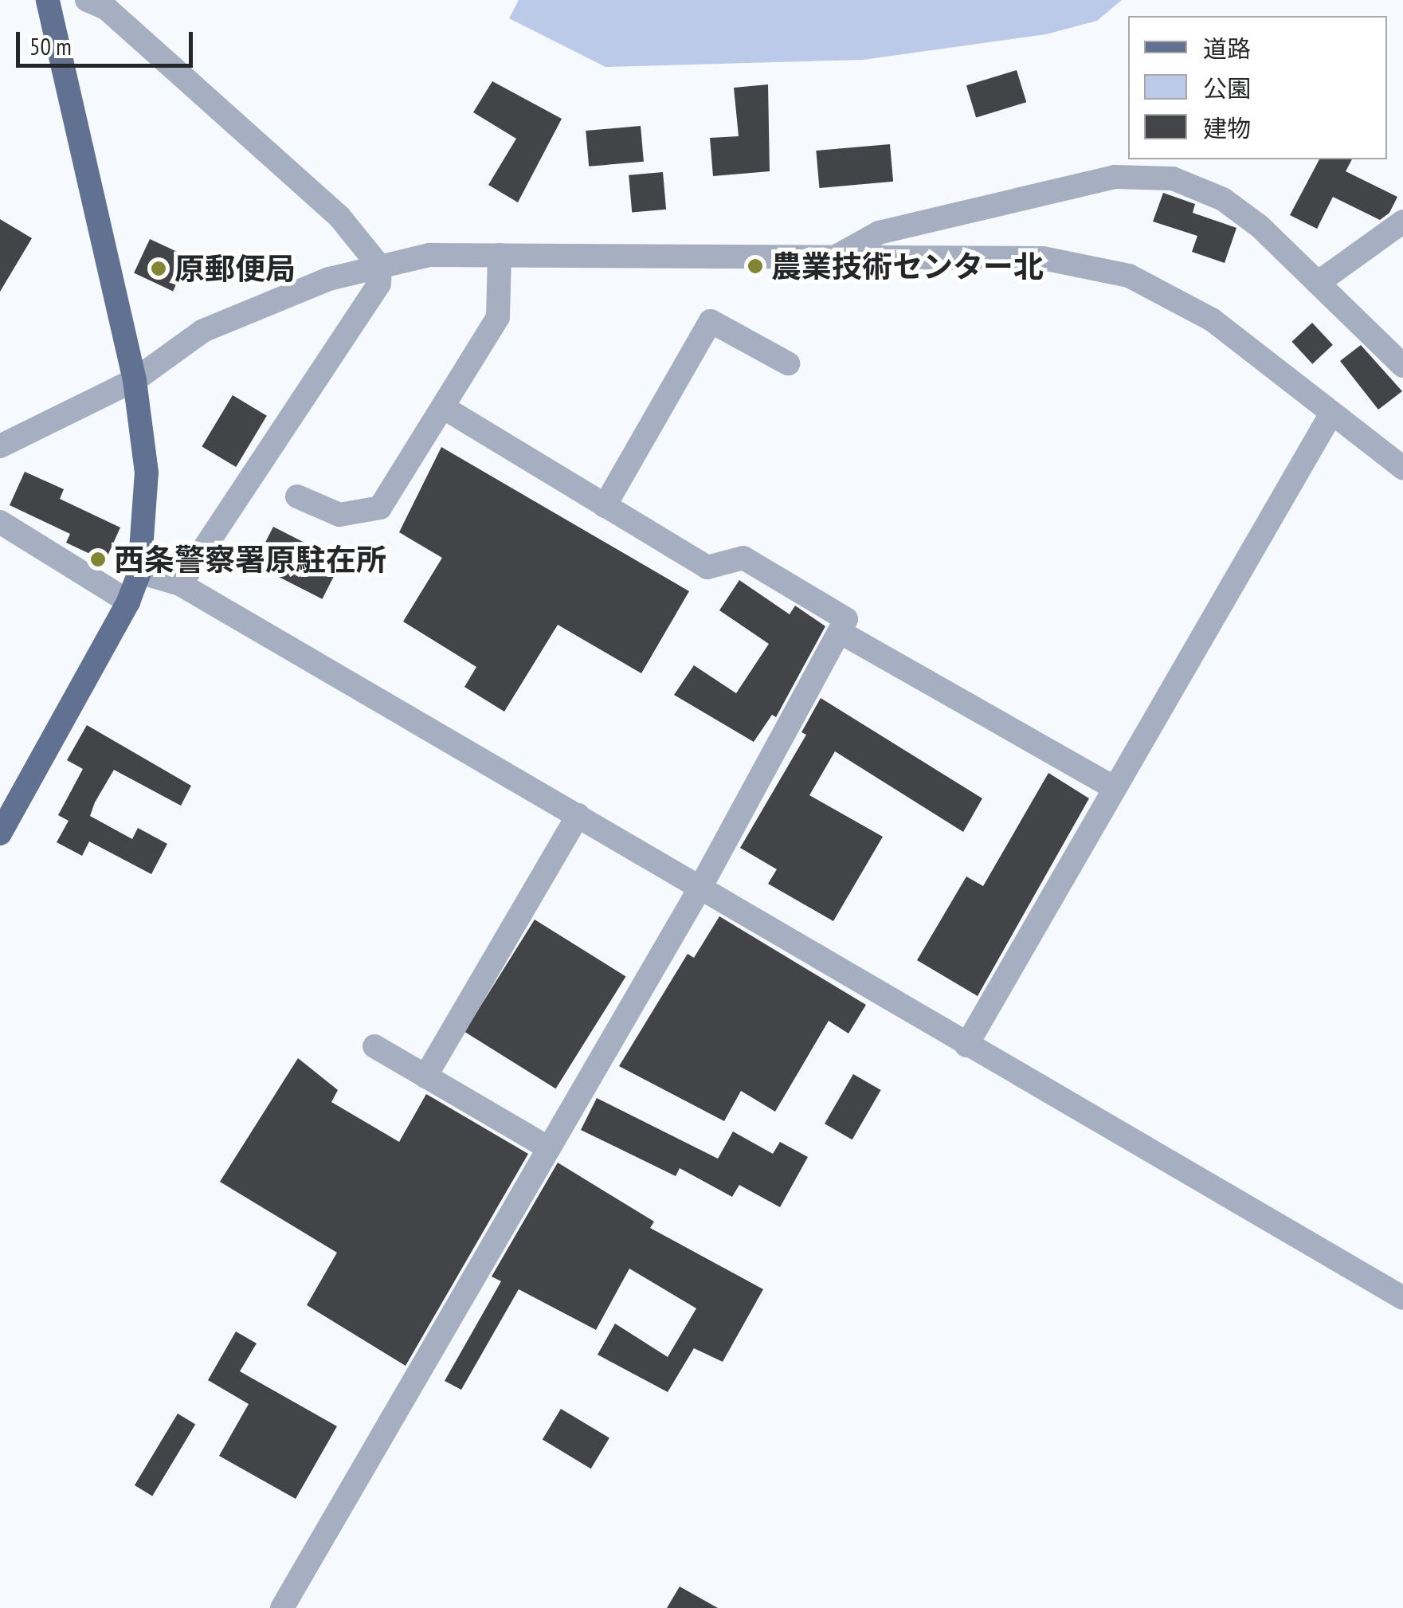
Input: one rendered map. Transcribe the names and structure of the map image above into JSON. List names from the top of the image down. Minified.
{"places":["農業技術センター北","原郵便局","西条警察署原駐在所"],"legend":["道路","公園","建物"],"scale_bar":"50 m"}
